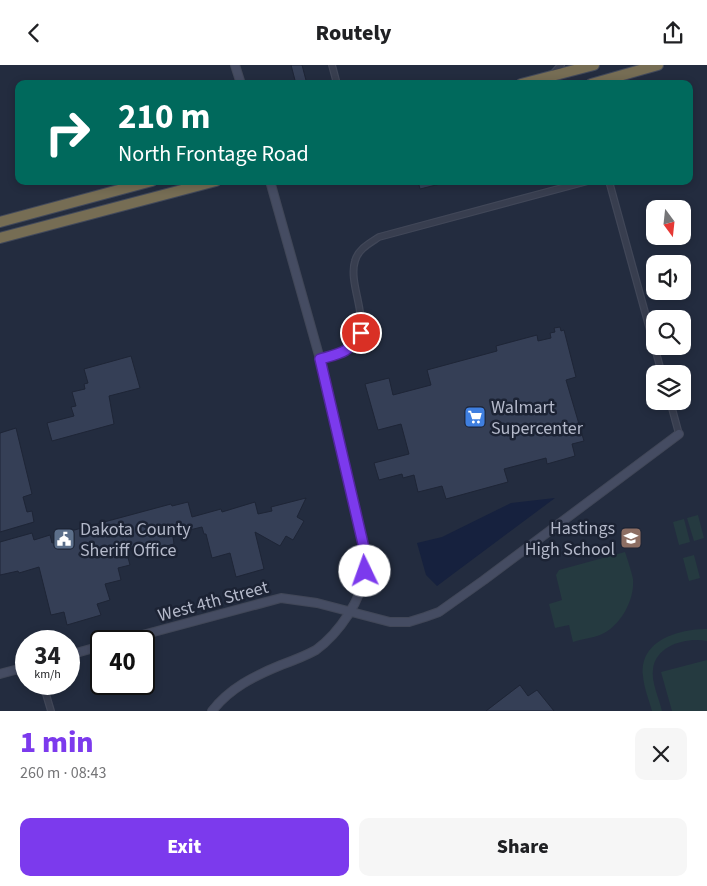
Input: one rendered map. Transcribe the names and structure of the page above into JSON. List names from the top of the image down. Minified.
{"streets":{"street":["West 4th Street"]},"places":{"supermarket":["Walmart Supercenter"],"school or university":["Hastings High School"],"public building":["Dakota County Sheriff Office"]},"north":"bottom","page":{"header":"Routely","turn":["210 m","North Frontage Road"],"speed":"34 km/h","limit":"40","heading":["1 min","260 m · 08:43"],"buttons":["Exit","Share"]}}
